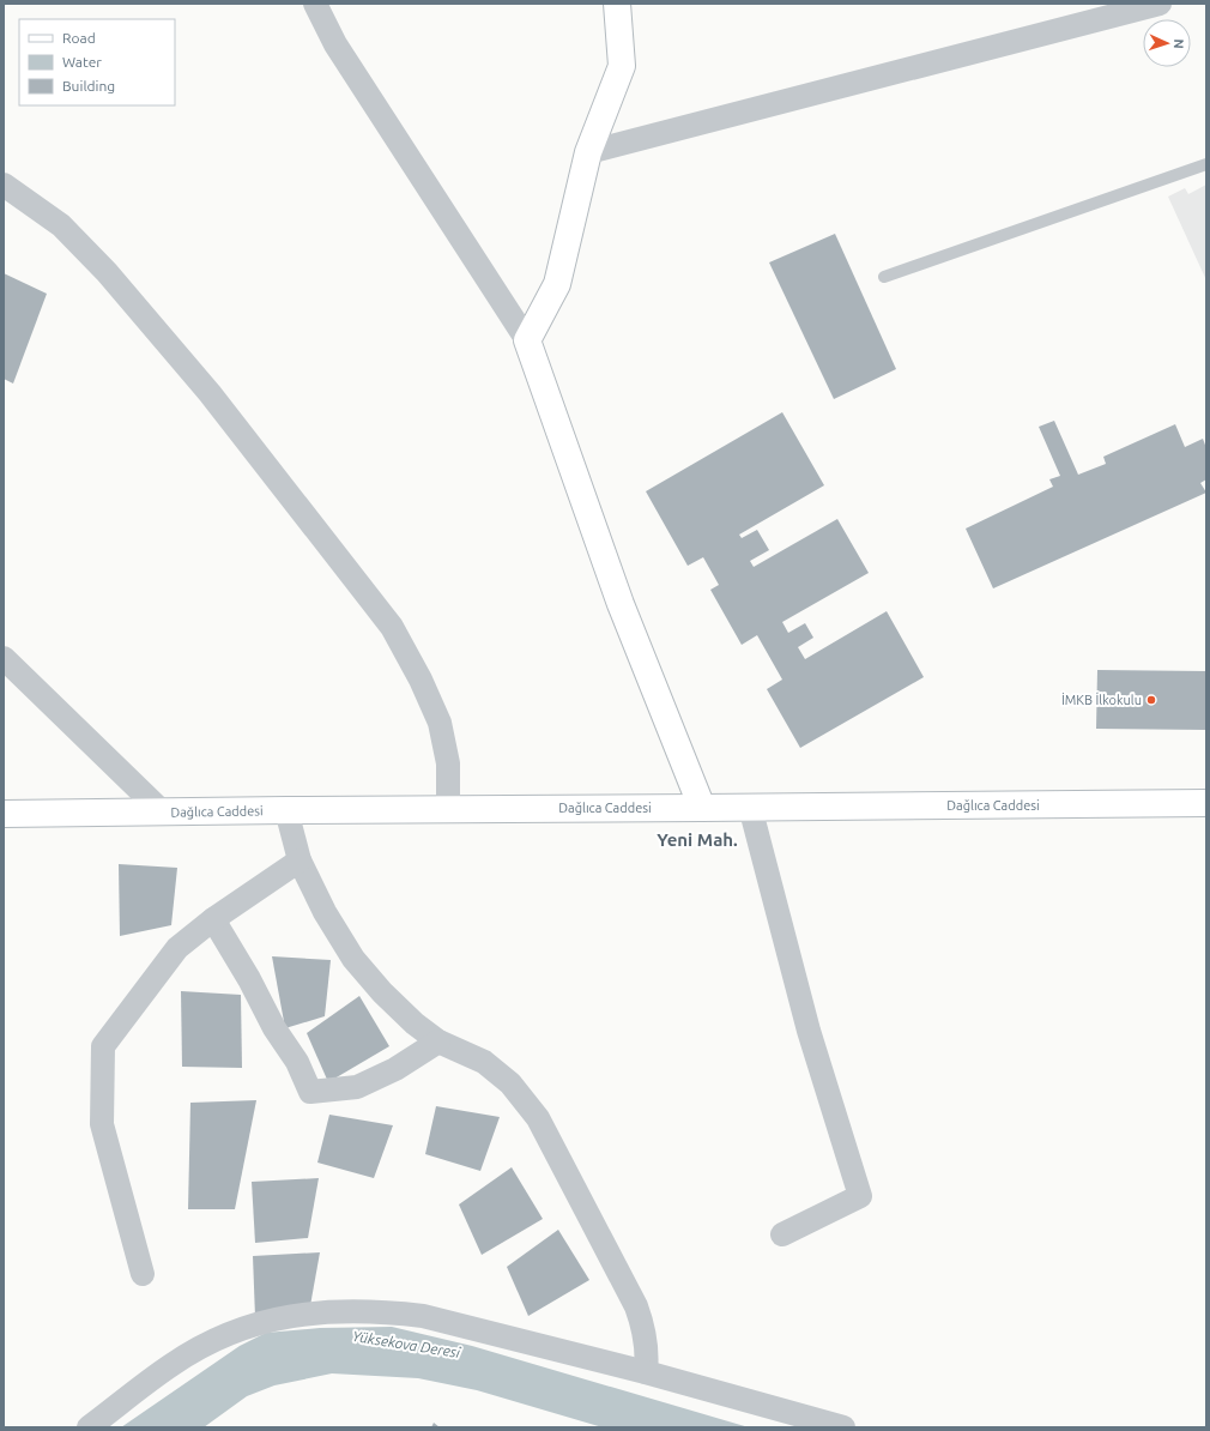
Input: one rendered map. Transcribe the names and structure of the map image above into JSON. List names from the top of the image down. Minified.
{"streets":{"main road":["Dağlıca Caddesi"]},"districts":["Yeni Mah."],"water":["Yüksekova Deresi"],"places":["İMKB İlkokulu"],"legend":["Road","Water","Building"],"north":"right"}
